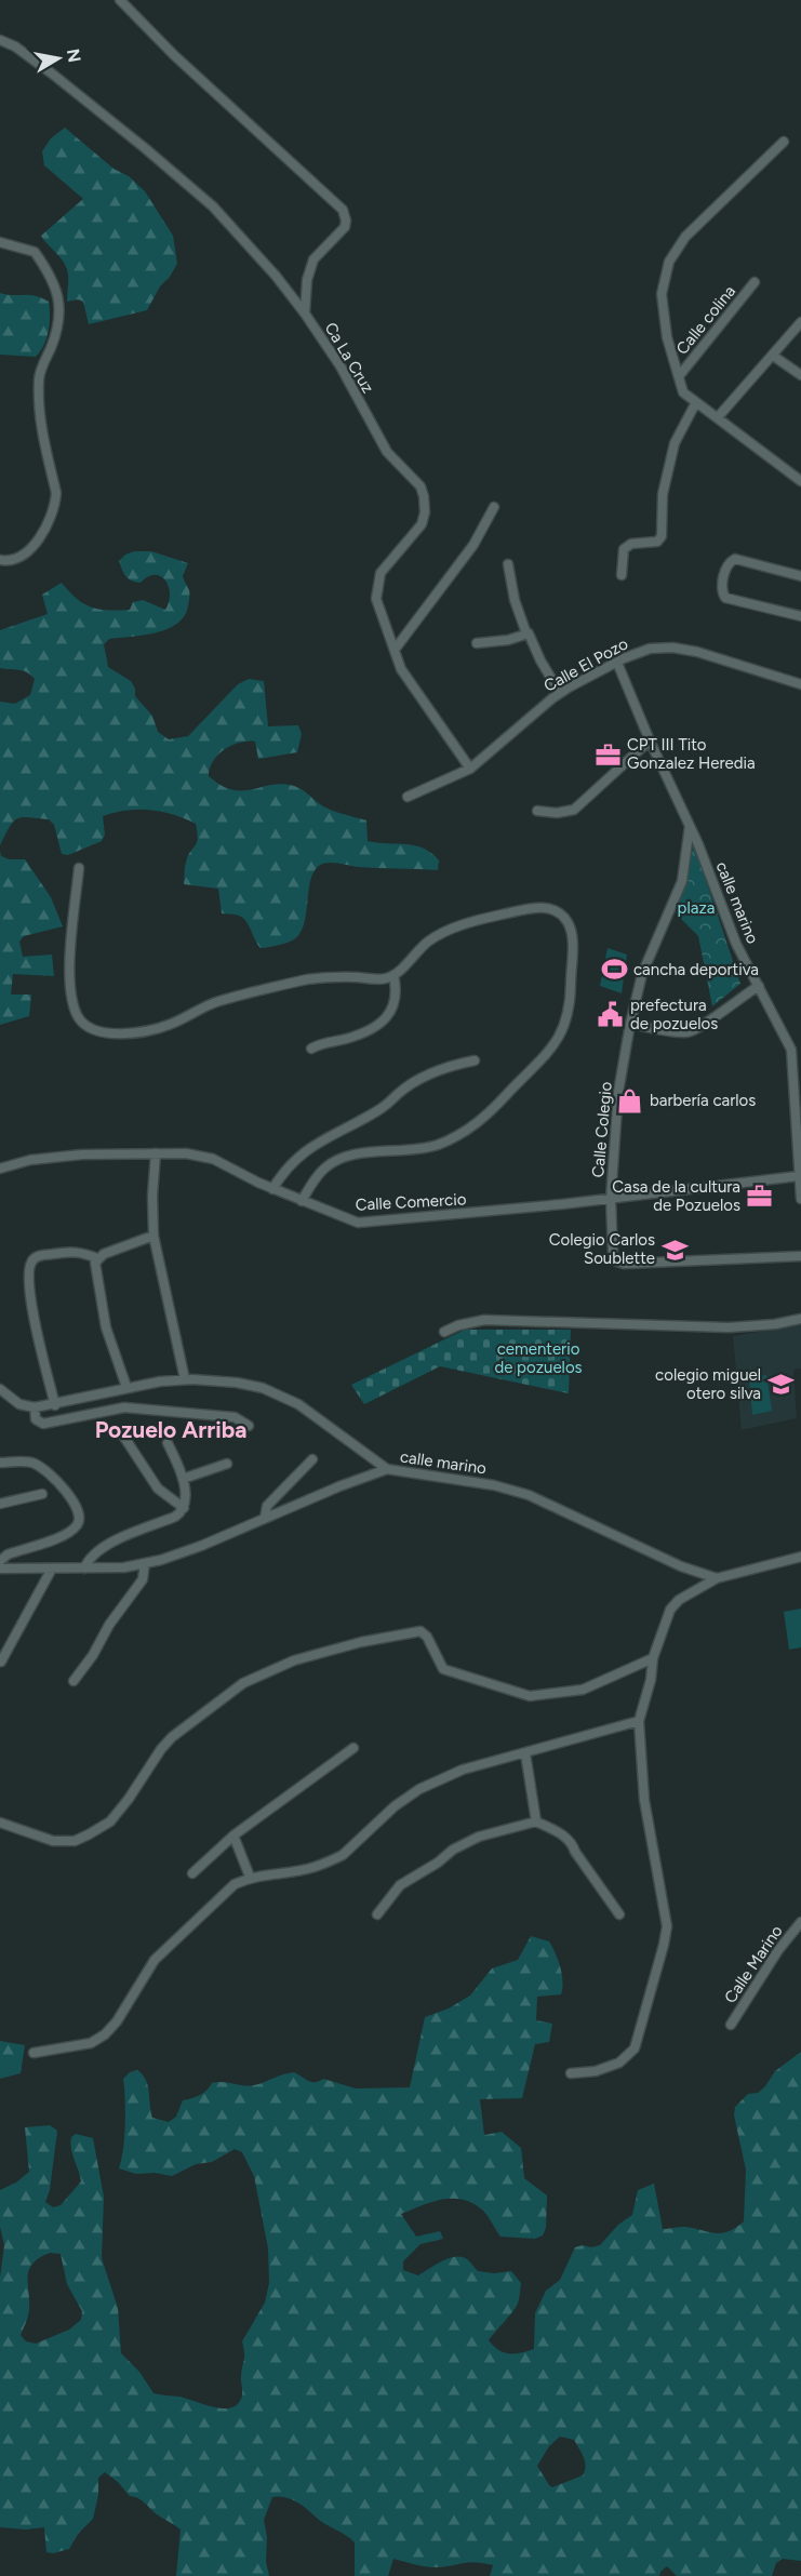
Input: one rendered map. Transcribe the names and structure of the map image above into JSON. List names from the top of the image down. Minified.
{"streets":{"street":["Calle colina","Ca La Cruz","Calle El Pozo","calle marino","Calle Colegio","Calle Comercio","Calle Marino"]},"crossings":[["Ca La Cruz","Calle El Pozo"],["Calle El Pozo","calle marino"],["calle marino","Calle Colegio"],["calle marino","Calle Comercio"],["Calle Colegio","Calle Comercio"]],"districts":["Pozuelo Arriba"],"parks":["plaza","cementerio de pozuelos"],"places":{"office":["CPT III Tito Gonzalez Heredia","Casa de la cultura de Pozuelos"],"sports":["cancha deportiva"],"public building":["prefectura de pozuelos"],"shop":["barbería carlos"],"school or university":["Colegio Carlos Soublette","colegio miguel otero silva"]},"north":"right"}
